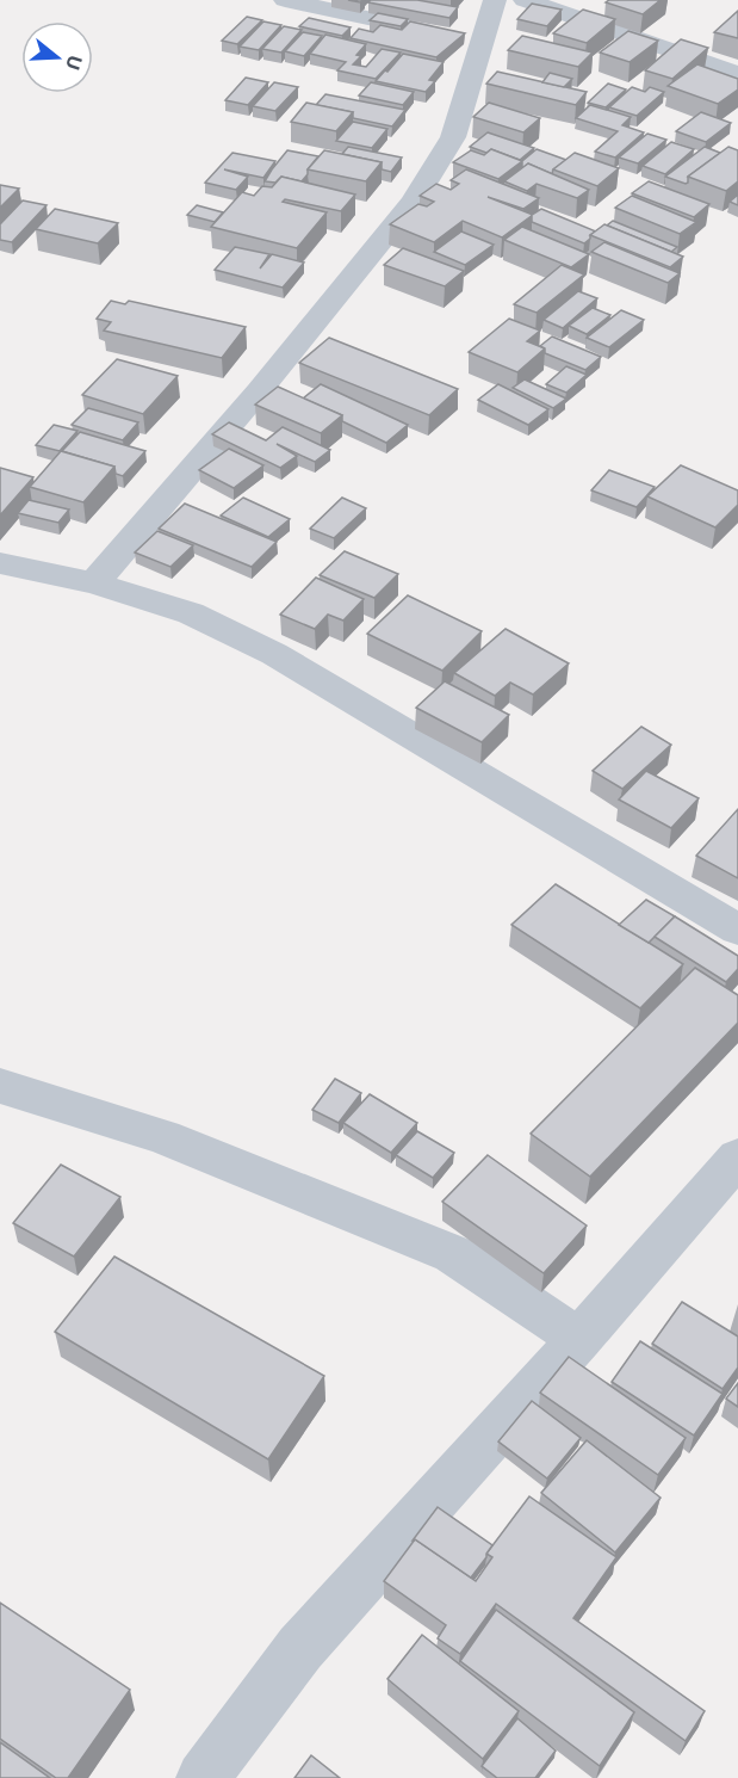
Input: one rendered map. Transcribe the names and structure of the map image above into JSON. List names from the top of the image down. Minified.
{"north":"right"}
